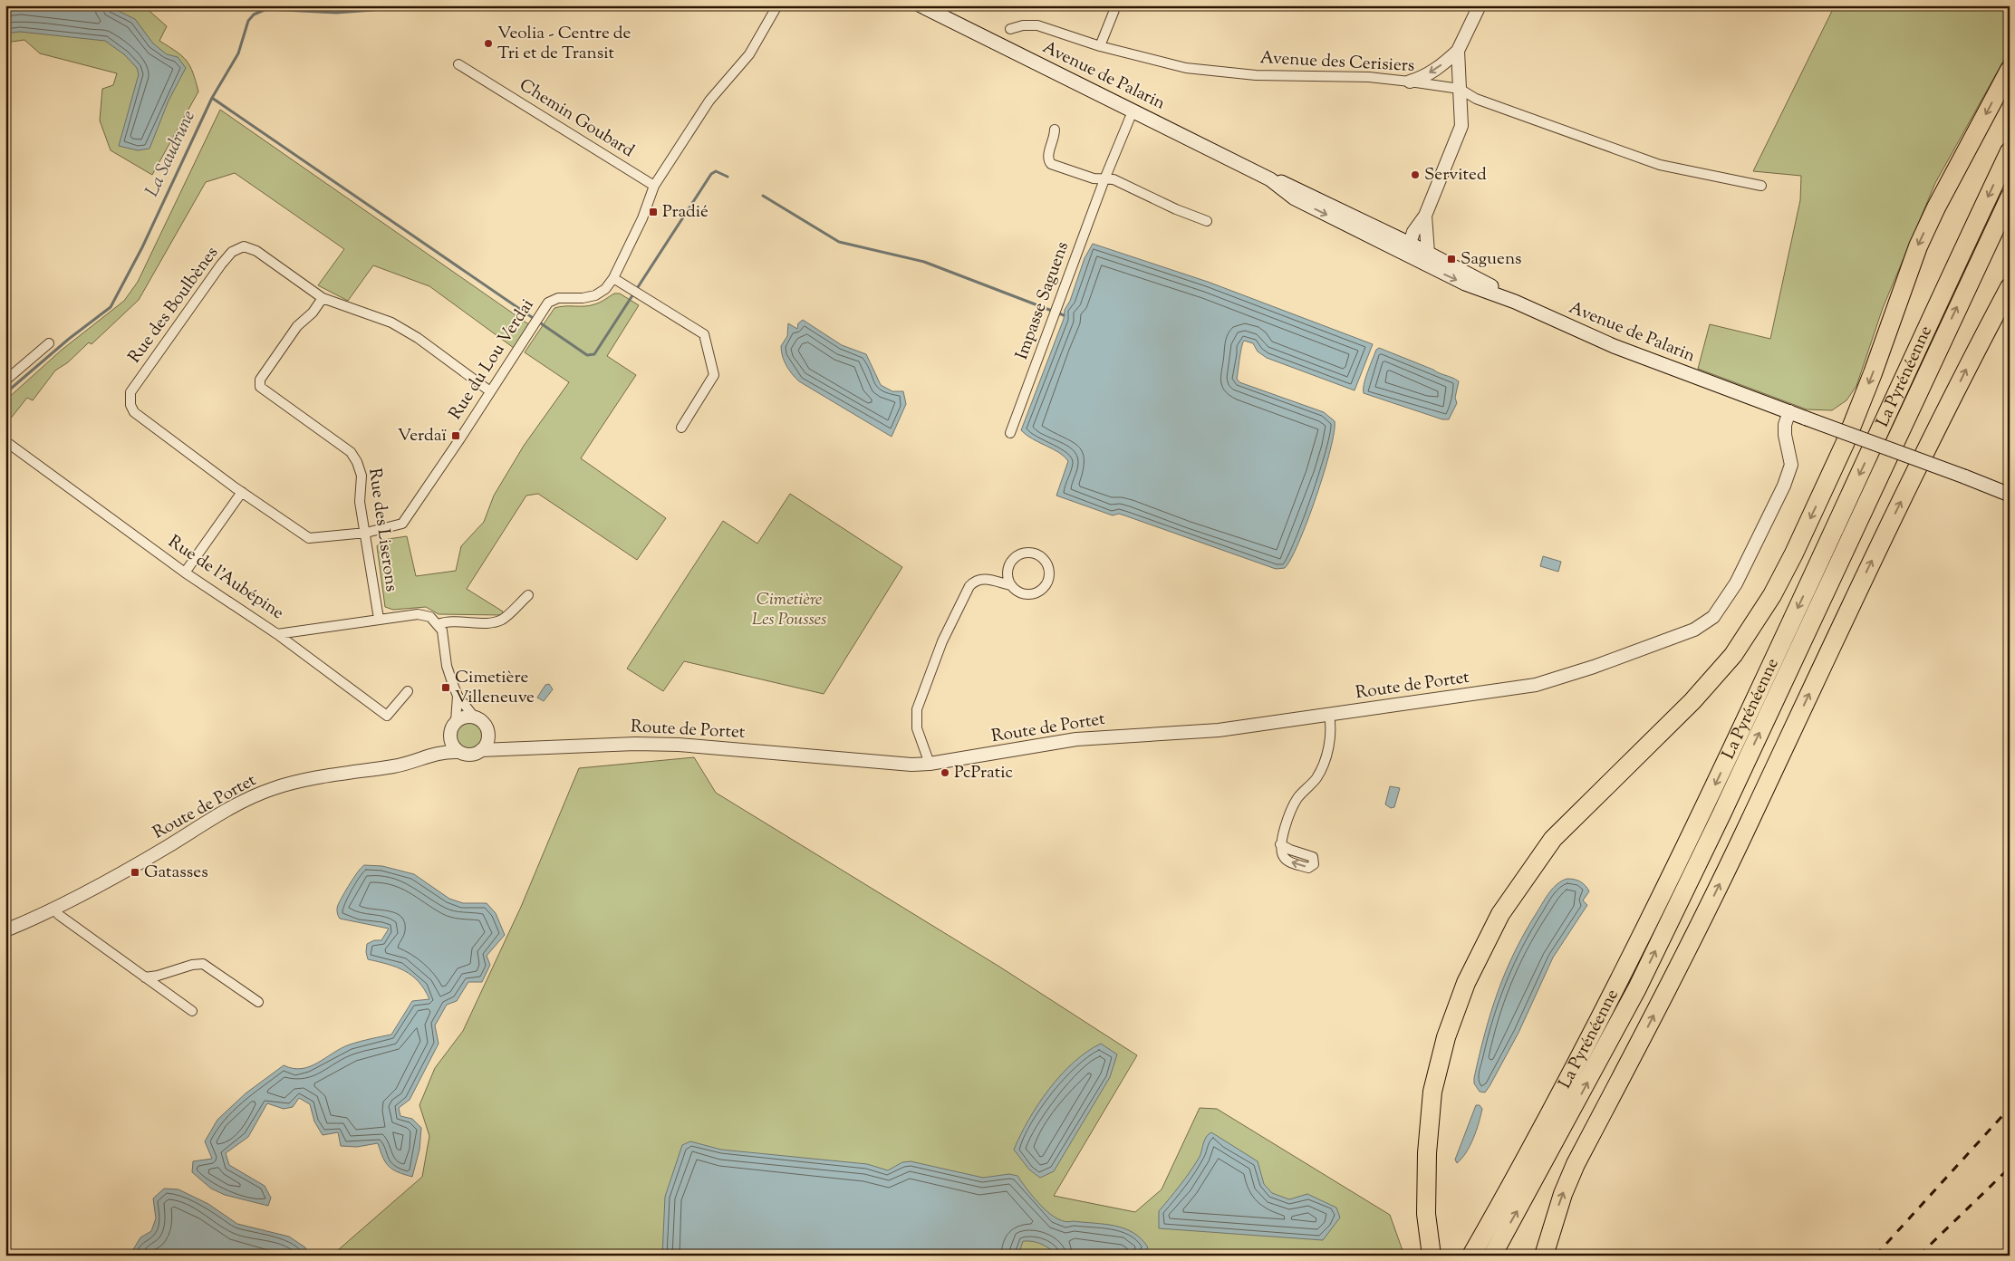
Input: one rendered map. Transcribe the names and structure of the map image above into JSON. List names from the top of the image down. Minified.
{"streets":{"highway":["La Pyrénéenne"],"main road":["Avenue de Palarin"],"street":["Avenue des Cerisiers","Chemin Goubard","Impasse Saguens","Rue des Boulbènes","Rue du Lou Verdai","Rue des Liserons","Rue de l'Aubépine","Route de Portet"]},"crossings":[["Avenue de Palarin","Impasse Saguens"],["Avenue de Palarin","Route de Portet"],["Chemin Goubard","Rue du Lou Verdai"],["Rue des Boulbènes","Rue du Lou Verdai"],["Rue des Boulbènes","Rue des Liserons"],["Rue du Lou Verdai","Rue des Liserons"],["Rue des Liserons","Rue de l'Aubépine"]],"water":["La Saudrune"],"parks":["Cimetière Les Pousses"],"places":{"other":["Veolia - Centre de Tri et de Transit","Servited","PcPratic"],"transit":["Pradié","Saguens","Verdaï","Cimetière Villeneuve","Gatasses"]}}
